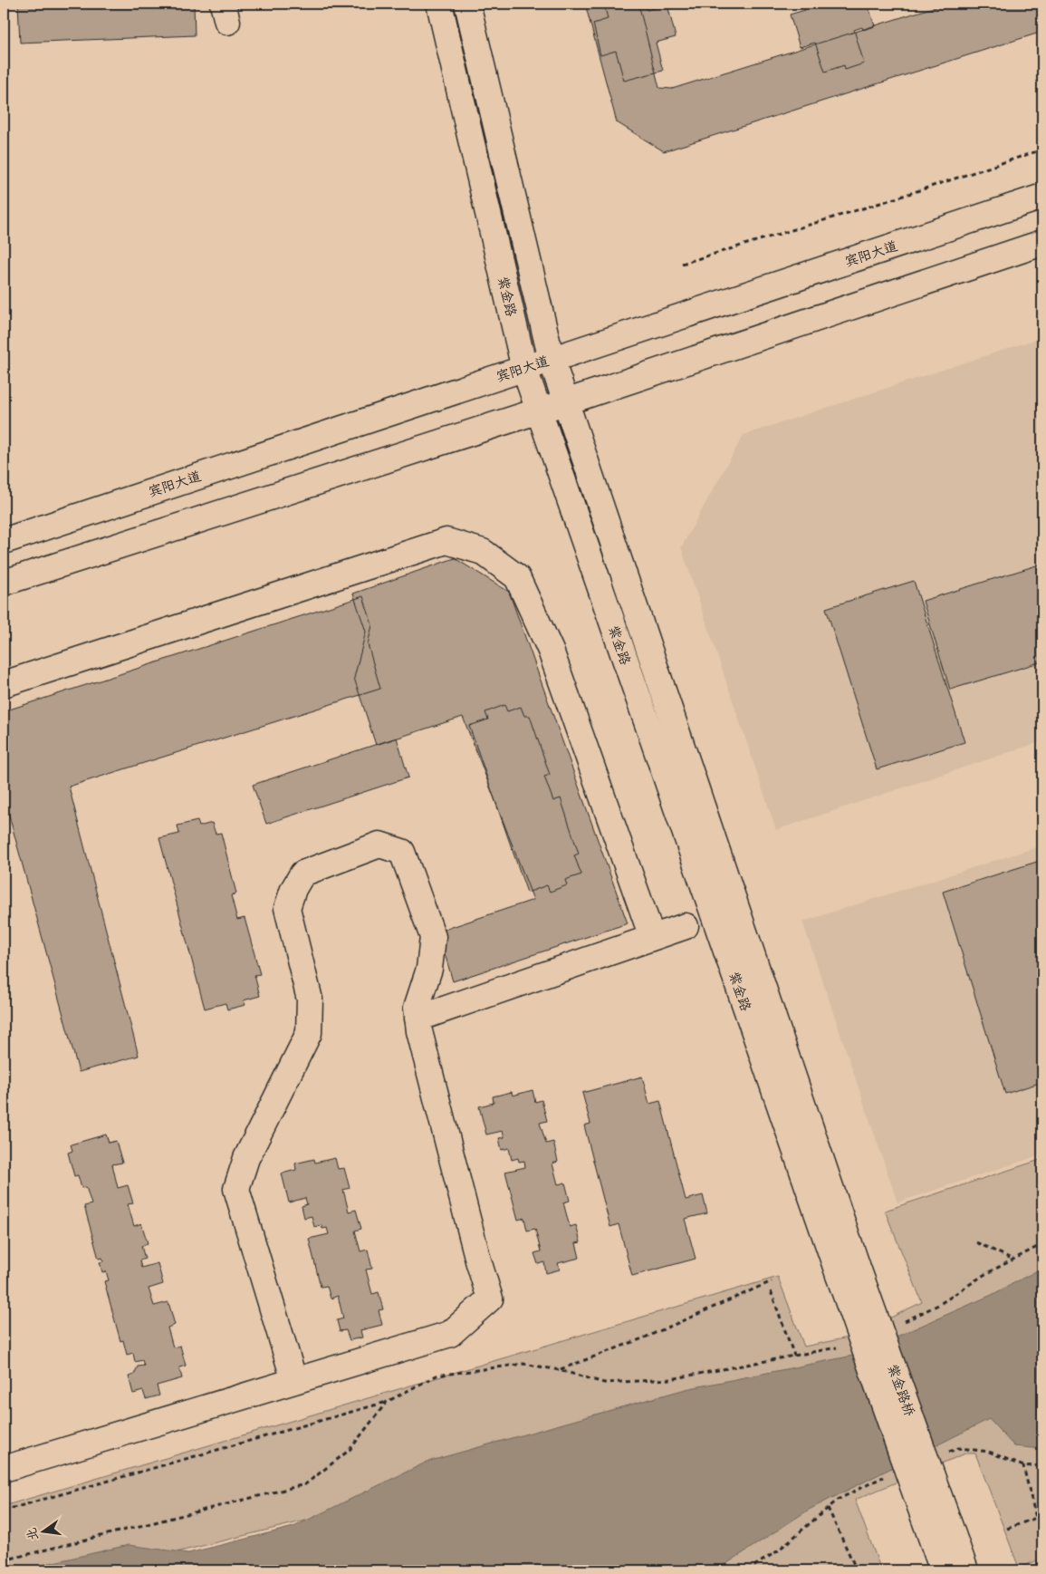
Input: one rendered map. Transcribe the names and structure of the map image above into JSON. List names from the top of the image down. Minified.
{"streets":{"main road":["宾阳大道","紫金路","紫金路桥"]},"crossings":[["宾阳大道","紫金路"],["紫金路","紫金路桥"]],"north":"left"}
